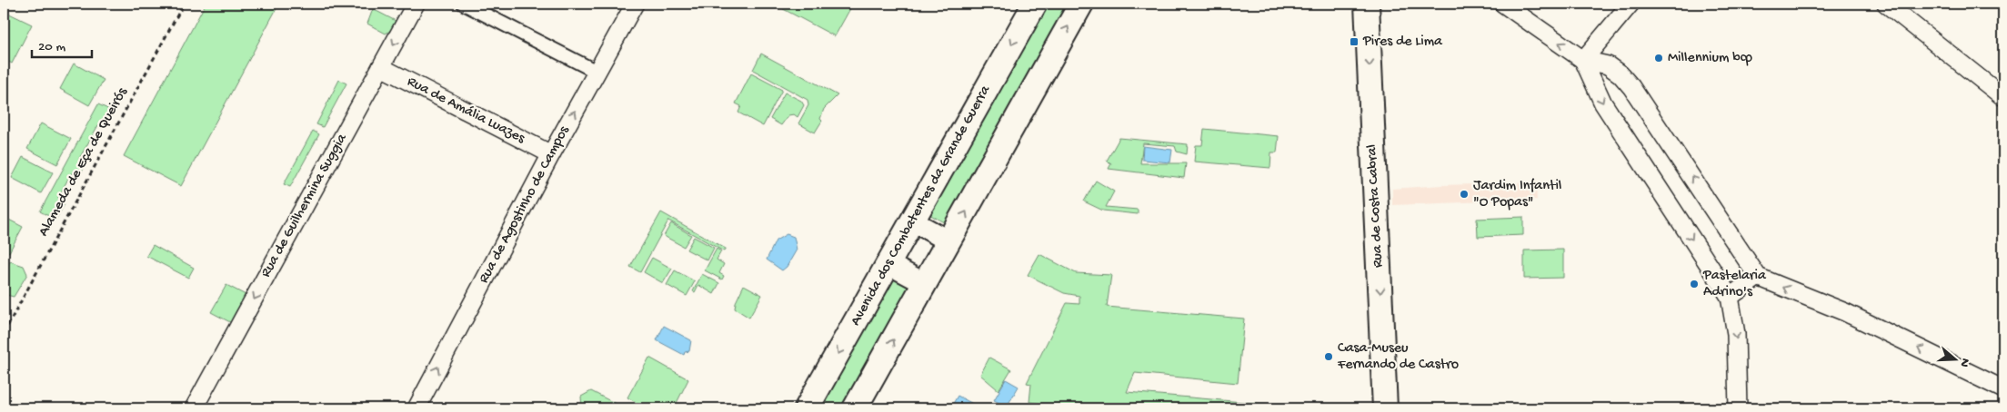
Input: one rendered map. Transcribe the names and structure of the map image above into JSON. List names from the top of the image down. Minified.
{"streets":{"main road":["Avenida dos Combatentes da Grande Guerra","Rua de Costa Cabral"],"street":["Rua de Amália Luazes","Rua de Agostinho de Campos","Rua de Guilhermina Suggia"],"path":["Alameda de Eça de Queirós"]},"crossings":[["Rua de Amália Luazes","Rua de Agostinho de Campos"],["Rua de Amália Luazes","Rua de Guilhermina Suggia"]],"one_way":["Rua de Agostinho de Campos","Rua de Guilhermina Suggia","Rua de Costa Cabral"],"places":{"transit":["Pires de Lima"],"other":["Millennium bcp","Jardim Infantil \"O Popas\"","Pastelaria Adrino's","Casa-Museu Fernando de Castro"]},"scale_bar":"20 m","north":"right"}
